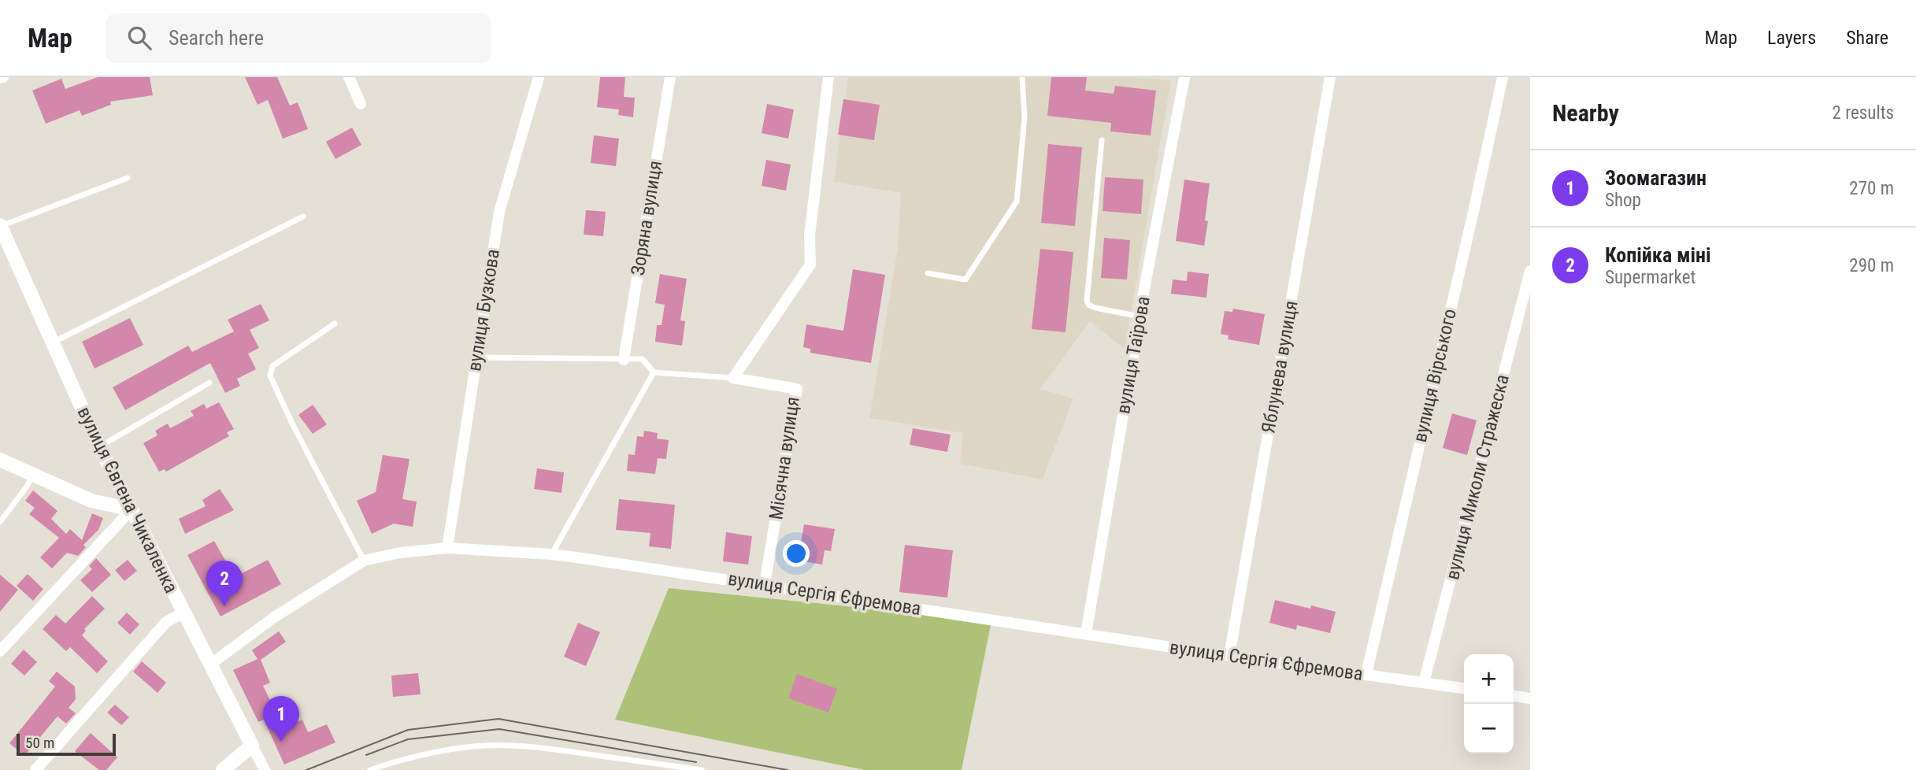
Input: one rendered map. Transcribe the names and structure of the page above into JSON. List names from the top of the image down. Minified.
{"streets":{"street":["Зоряна вулиця","вулиця Бузкова","вулиця Таїрова","Яблунева вулиця","вулиця Вірського","Місячна вулиця","вулиця Миколи Стражеска","вулиця Євгена Чикаленка","вулиця Сергія Єфремова"]},"crossings":[["вулиця Бузкова","вулиця Сергія Єфремова"],["вулиця Таїрова","вулиця Сергія Єфремова"],["Яблунева вулиця","вулиця Сергія Єфремова"],["вулиця Вірського","вулиця Сергія Єфремова"],["Місячна вулиця","вулиця Сергія Єфремова"],["вулиця Миколи Стражеска","вулиця Сергія Єфремова"],["вулиця Євгена Чикаленка","вулиця Сергія Єфремова"]],"scale_bar":"50 m","page":{"header":"Map","search":"Search here","nav":["Map","Layers","Share"],"heading":["Nearby","2 results"],"list":[{"mark":"1","name":"Зоомагазин","note":"Shop","value":"270 m"},{"mark":"2","name":"Копійка міні","note":"Supermarket","value":"290 m"}],"pins":["2","1"],"map_buttons":["+","−"],"scale":"50 m"}}
